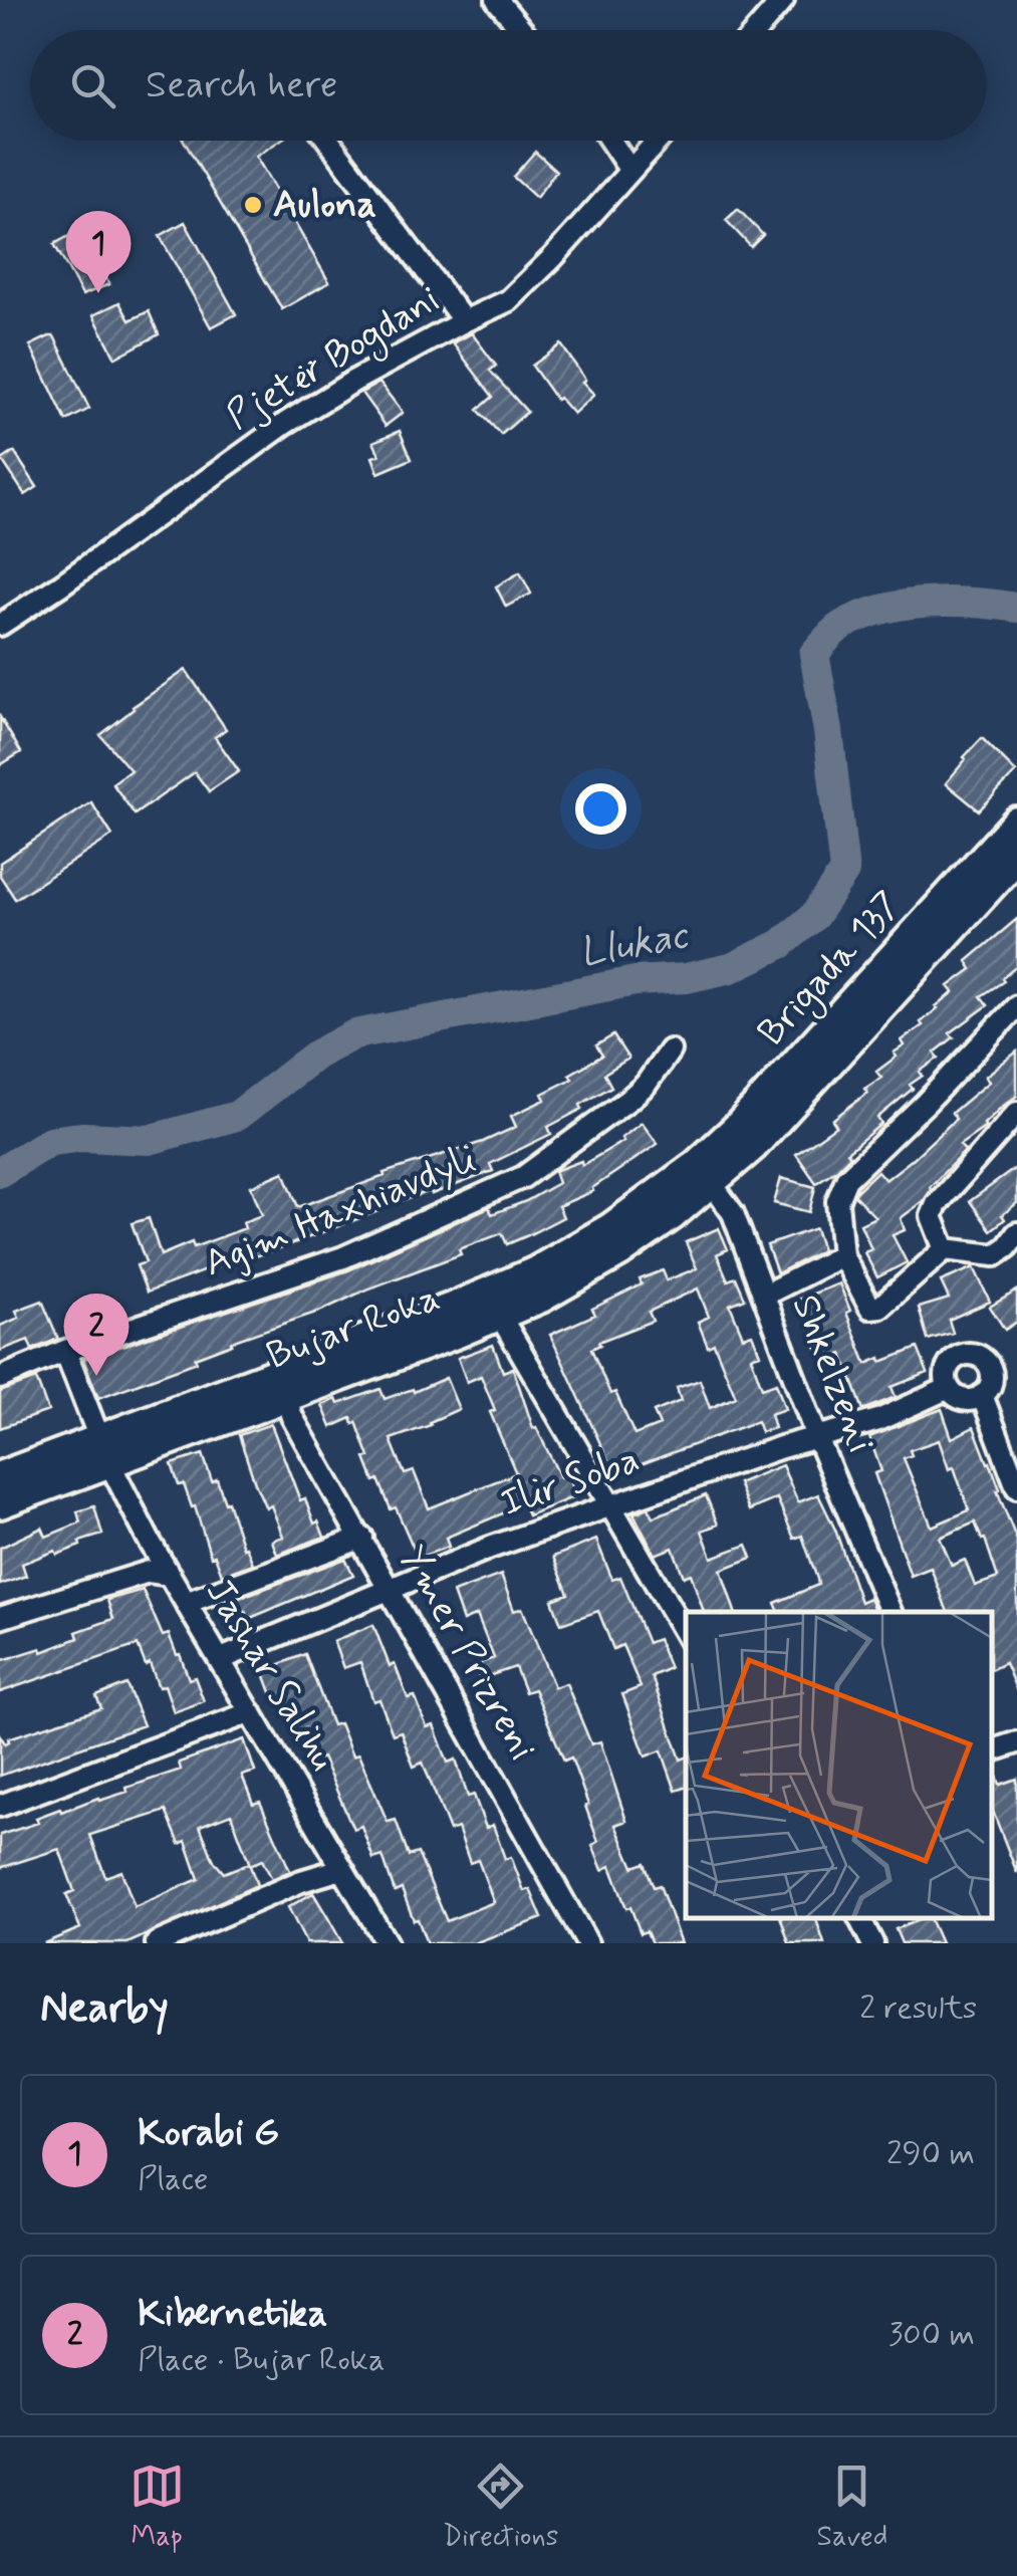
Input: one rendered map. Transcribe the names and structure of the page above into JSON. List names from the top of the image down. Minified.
{"streets":{"main road":["Brigada 137","Bujar Roka"],"street":["Pjetër Bogdani","Agim Haxhiavdyli","Shkelzeni","Ilir Soba","Ymer Prizreni","Jashar Salihu"]},"crossings":[["Brigada 137","Bujar Roka"],["Brigada 137","Shkelzeni"],["Bujar Roka","Shkelzeni"],["Bujar Roka","Ymer Prizreni"],["Bujar Roka","Jashar Salihu"],["Shkelzeni","Ilir Soba"],["Ilir Soba","Ymer Prizreni"],["Ilir Soba","Jashar Salihu"]],"water":["Llukac"],"places":["Aulona"],"page":{"search":"Search here","pins":["1","2"],"heading":["Nearby","2 results"],"list":[{"mark":"1","name":"Korabi G","note":"Place","value":"290 m"},{"mark":"2","name":"Kibernetika","note":"Place · Bujar Roka","value":"300 m"}],"nav":["Map","Directions","Saved"]}}
